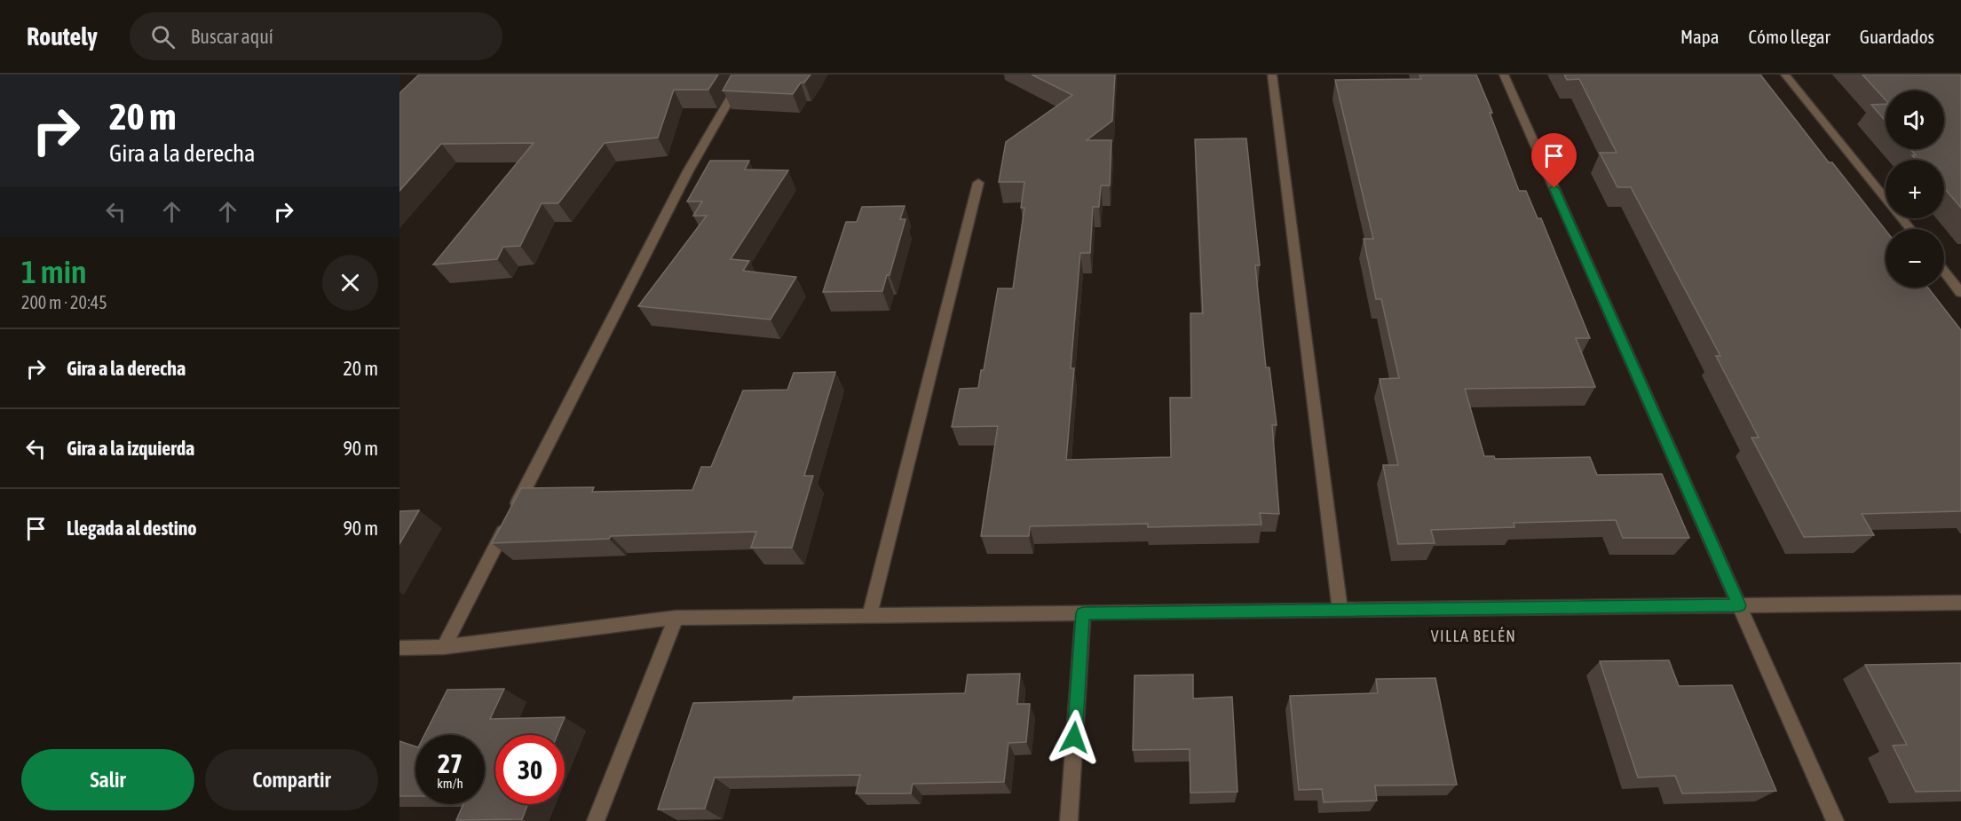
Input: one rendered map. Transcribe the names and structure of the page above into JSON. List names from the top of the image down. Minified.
{"districts":["VILLA BELÉN"],"page":{"header":"Routely","search":"Buscar aquí","nav":["Mapa","Cómo llegar","Guardados"],"turn":["20 m","Gira a la derecha"],"map_buttons":["+","−"],"heading":["1 min","200 m · 20:45"],"list":[{"name":"Gira a la derecha","value":"20 m"},{"name":"Gira a la izquierda","value":"90 m"},{"name":"Llegada al destino","value":"90 m"}],"speed":"27 km/h","limit":"30","buttons":["Salir","Compartir"]}}
